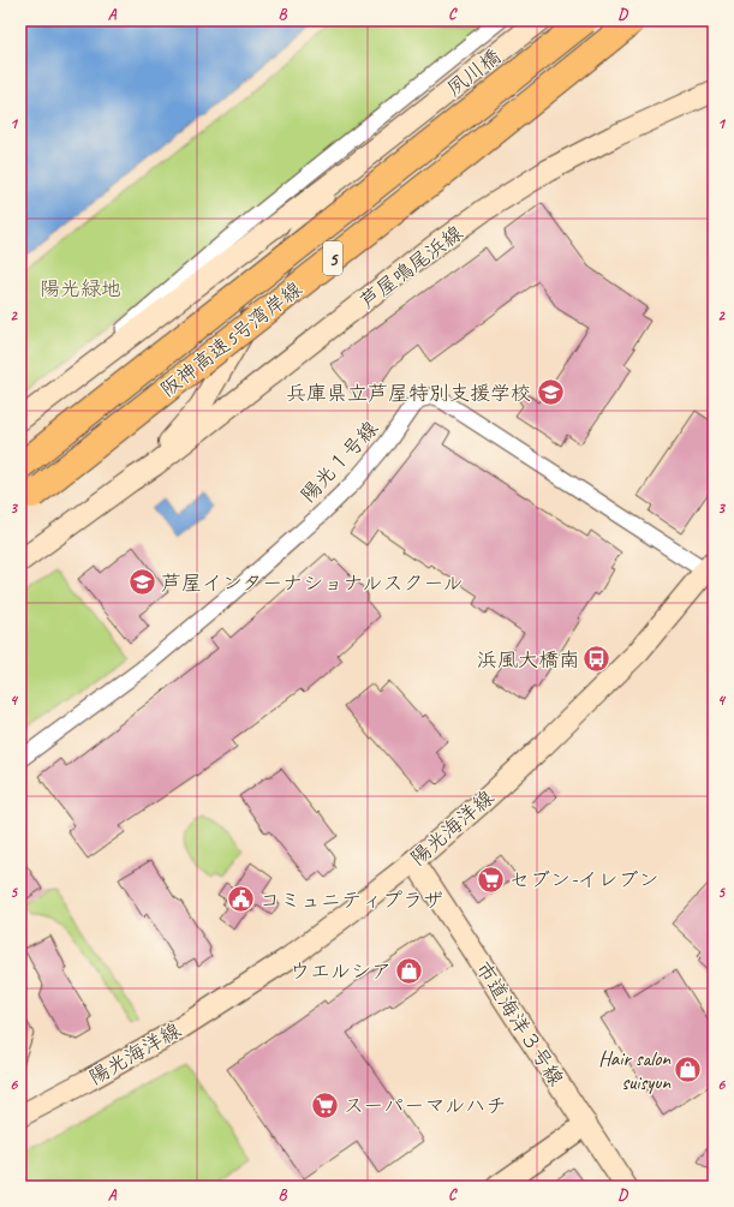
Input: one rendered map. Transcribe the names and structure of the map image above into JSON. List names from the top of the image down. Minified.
{"streets":{"highway":["5","阪神高速5号湾岸線"],"main road":["夙川橋","芦屋鳴尾浜線","陽光海洋線","市道海洋３号線"],"street":["陽光１号線"]},"crossings":[["夙川橋","芦屋鳴尾浜線"],["陽光１号線","陽光海洋線"],["陽光海洋線","市道海洋３号線"]],"parks":["陽光緑地"],"places":{"school or university":["兵庫県立芦屋特別支援学校","芦屋インターナショナルスクール"],"bus stop":["浜風大橋南"],"supermarket":["セブン-イレブン","スーパーマルハチ"],"public building":["コミュニティプラザ"],"shop":["ウエルシア","Hair salon suisyun"]},"grid":{"columns":["A","B","C","D"],"rows":["1","2","3","4","5","6"]}}
